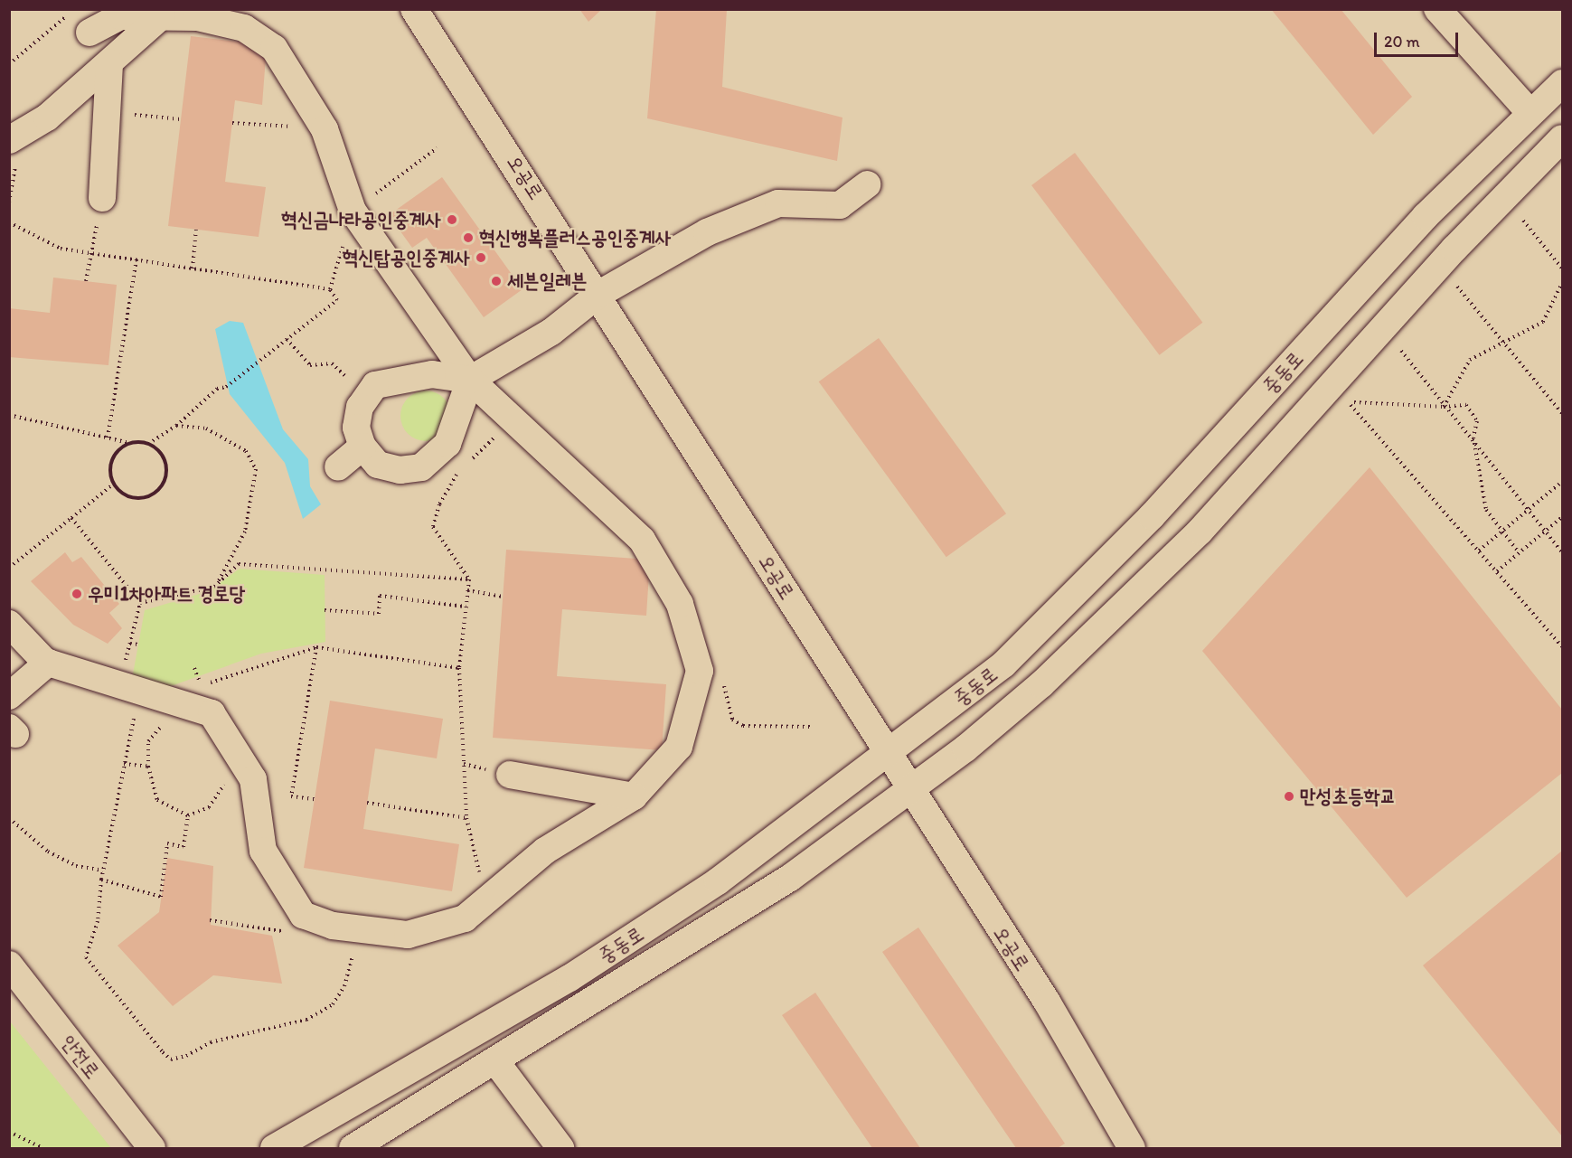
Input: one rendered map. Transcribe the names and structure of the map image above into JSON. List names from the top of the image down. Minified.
{"streets":{"street":["오공로","중동로","안전로"]},"crossings":[["오공로","중동로"]],"places":["혁신금나라공인중계사","혁신행복플러스공인중계사","혁신탑공인중계사","세븐일레븐","우미1차아파트 경로당","만성초등학교"],"scale_bar":"20 m"}
